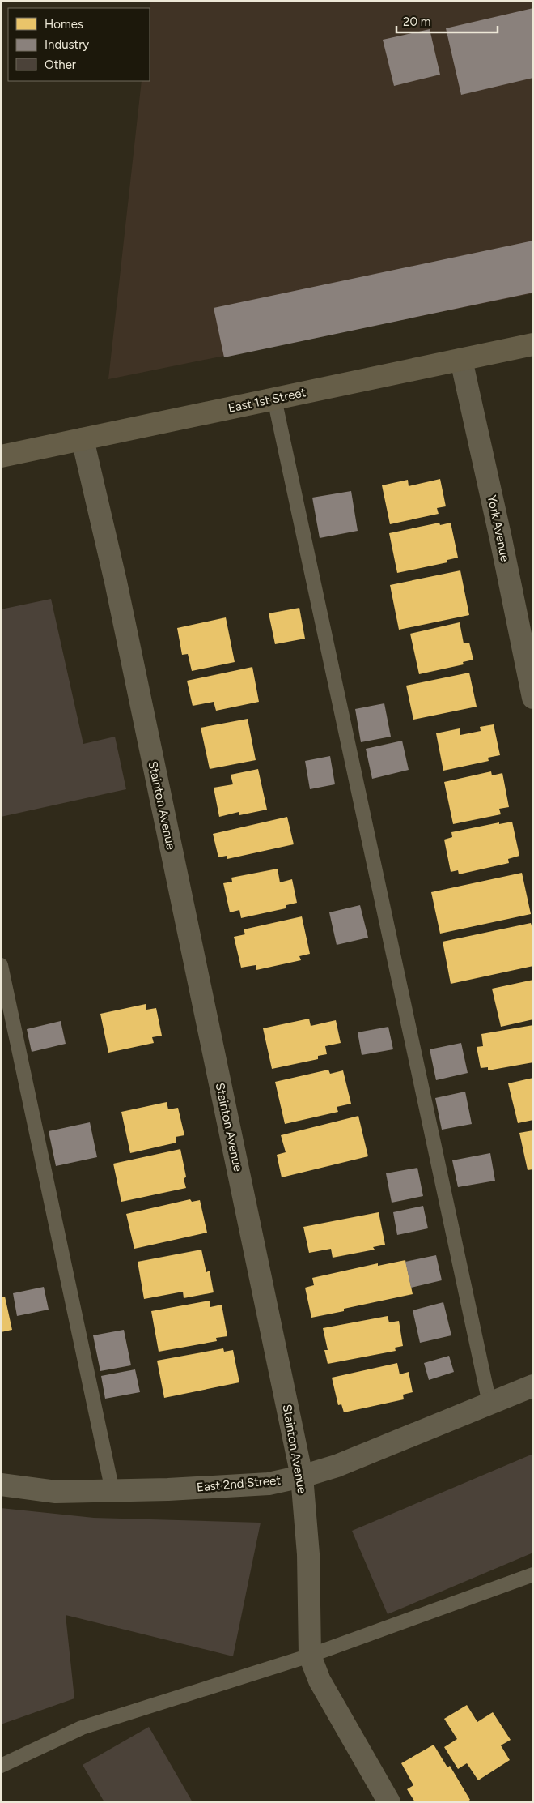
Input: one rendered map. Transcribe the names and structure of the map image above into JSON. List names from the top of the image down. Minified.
{"streets":{"main road":["East 1st Street"],"street":["York Avenue","Stainton Avenue","East 2nd Street"]},"crossings":[["East 1st Street","York Avenue"],["East 1st Street","Stainton Avenue"],["Stainton Avenue","East 2nd Street"]],"legend":["Homes","Industry","Other"],"scale_bar":"20 m"}
